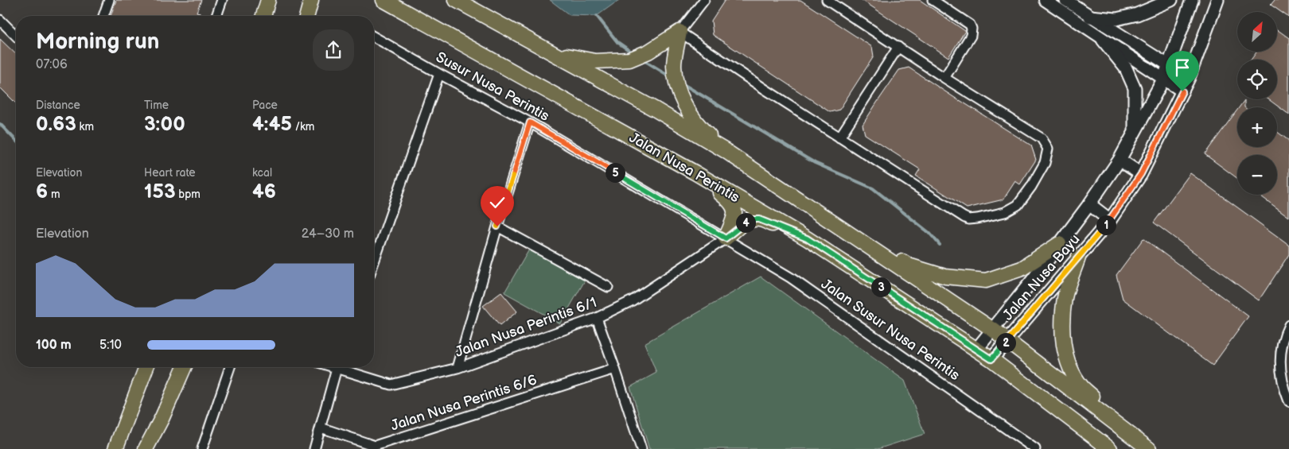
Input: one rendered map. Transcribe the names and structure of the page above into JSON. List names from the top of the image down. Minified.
{"streets":{"main road":["Jalan Nusa Perintis","Jalan Nusa Bayu"],"street":["Susur Nusa Perintis","Jalan Nusa Perintis 6/1","Jalan Susur Nusa Perintis","Jalan Nusa Perintis 6/6"]},"crossings":[["Susur Nusa Perintis","Jalan Nusa Perintis 6/1"],["Susur Nusa Perintis","Jalan Susur Nusa Perintis"],["Jalan Nusa Perintis","Jalan Nusa Bayu"],["Jalan Nusa Perintis 6/1","Jalan Susur Nusa Perintis"]],"north":"top right","page":{"map_buttons":["+","−"],"heading":["Morning run","07:06"],"stats":[["Distance","0.63 km"],["Time","3:00"],["Pace","4:45 /km"],["Elevation","6 m"],["Heart rate","153 bpm"],["kcal","46"]],"pins":["5","4","1","3","2"],"chart":["Elevation","24–30 m"],"list":[{"name":"100 m","note":"5:10"}]}}
